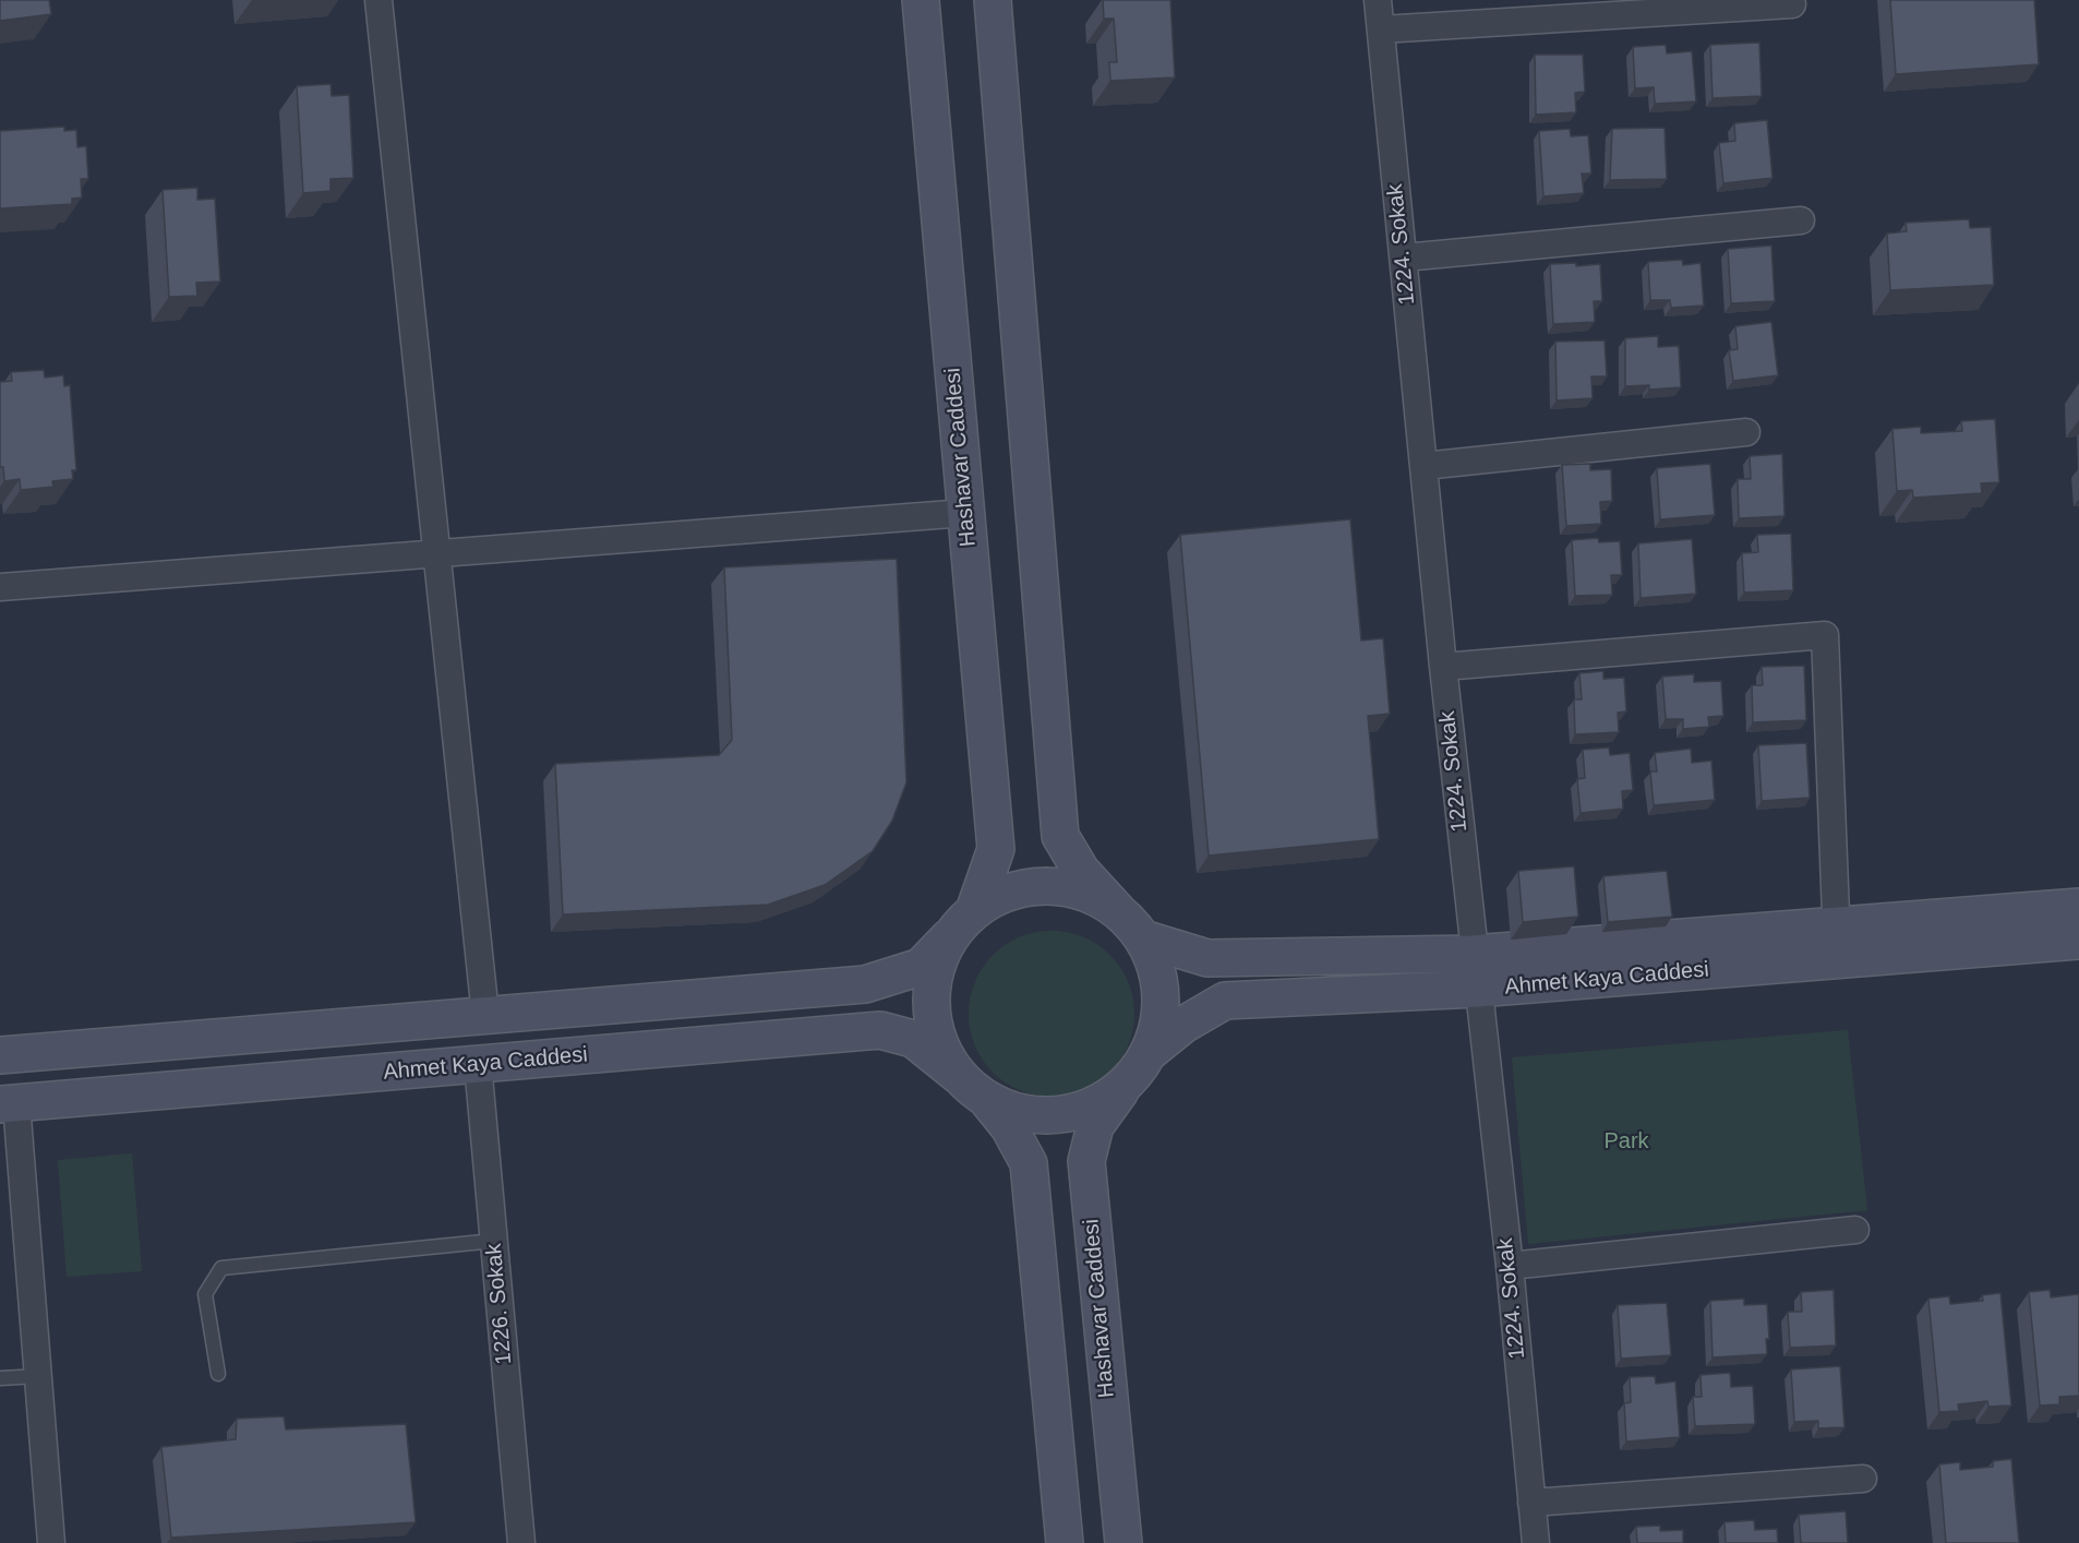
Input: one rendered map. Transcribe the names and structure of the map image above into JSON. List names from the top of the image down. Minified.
{"streets":{"main road":["Hashavar Caddesi","Ahmet Kaya Caddesi"],"street":["1224. Sokak","1226. Sokak"]},"crossings":[["1224. Sokak","Ahmet Kaya Caddesi"],["Hashavar Caddesi","Ahmet Kaya Caddesi"],["Ahmet Kaya Caddesi","1226. Sokak"]],"parks":["Park"]}
